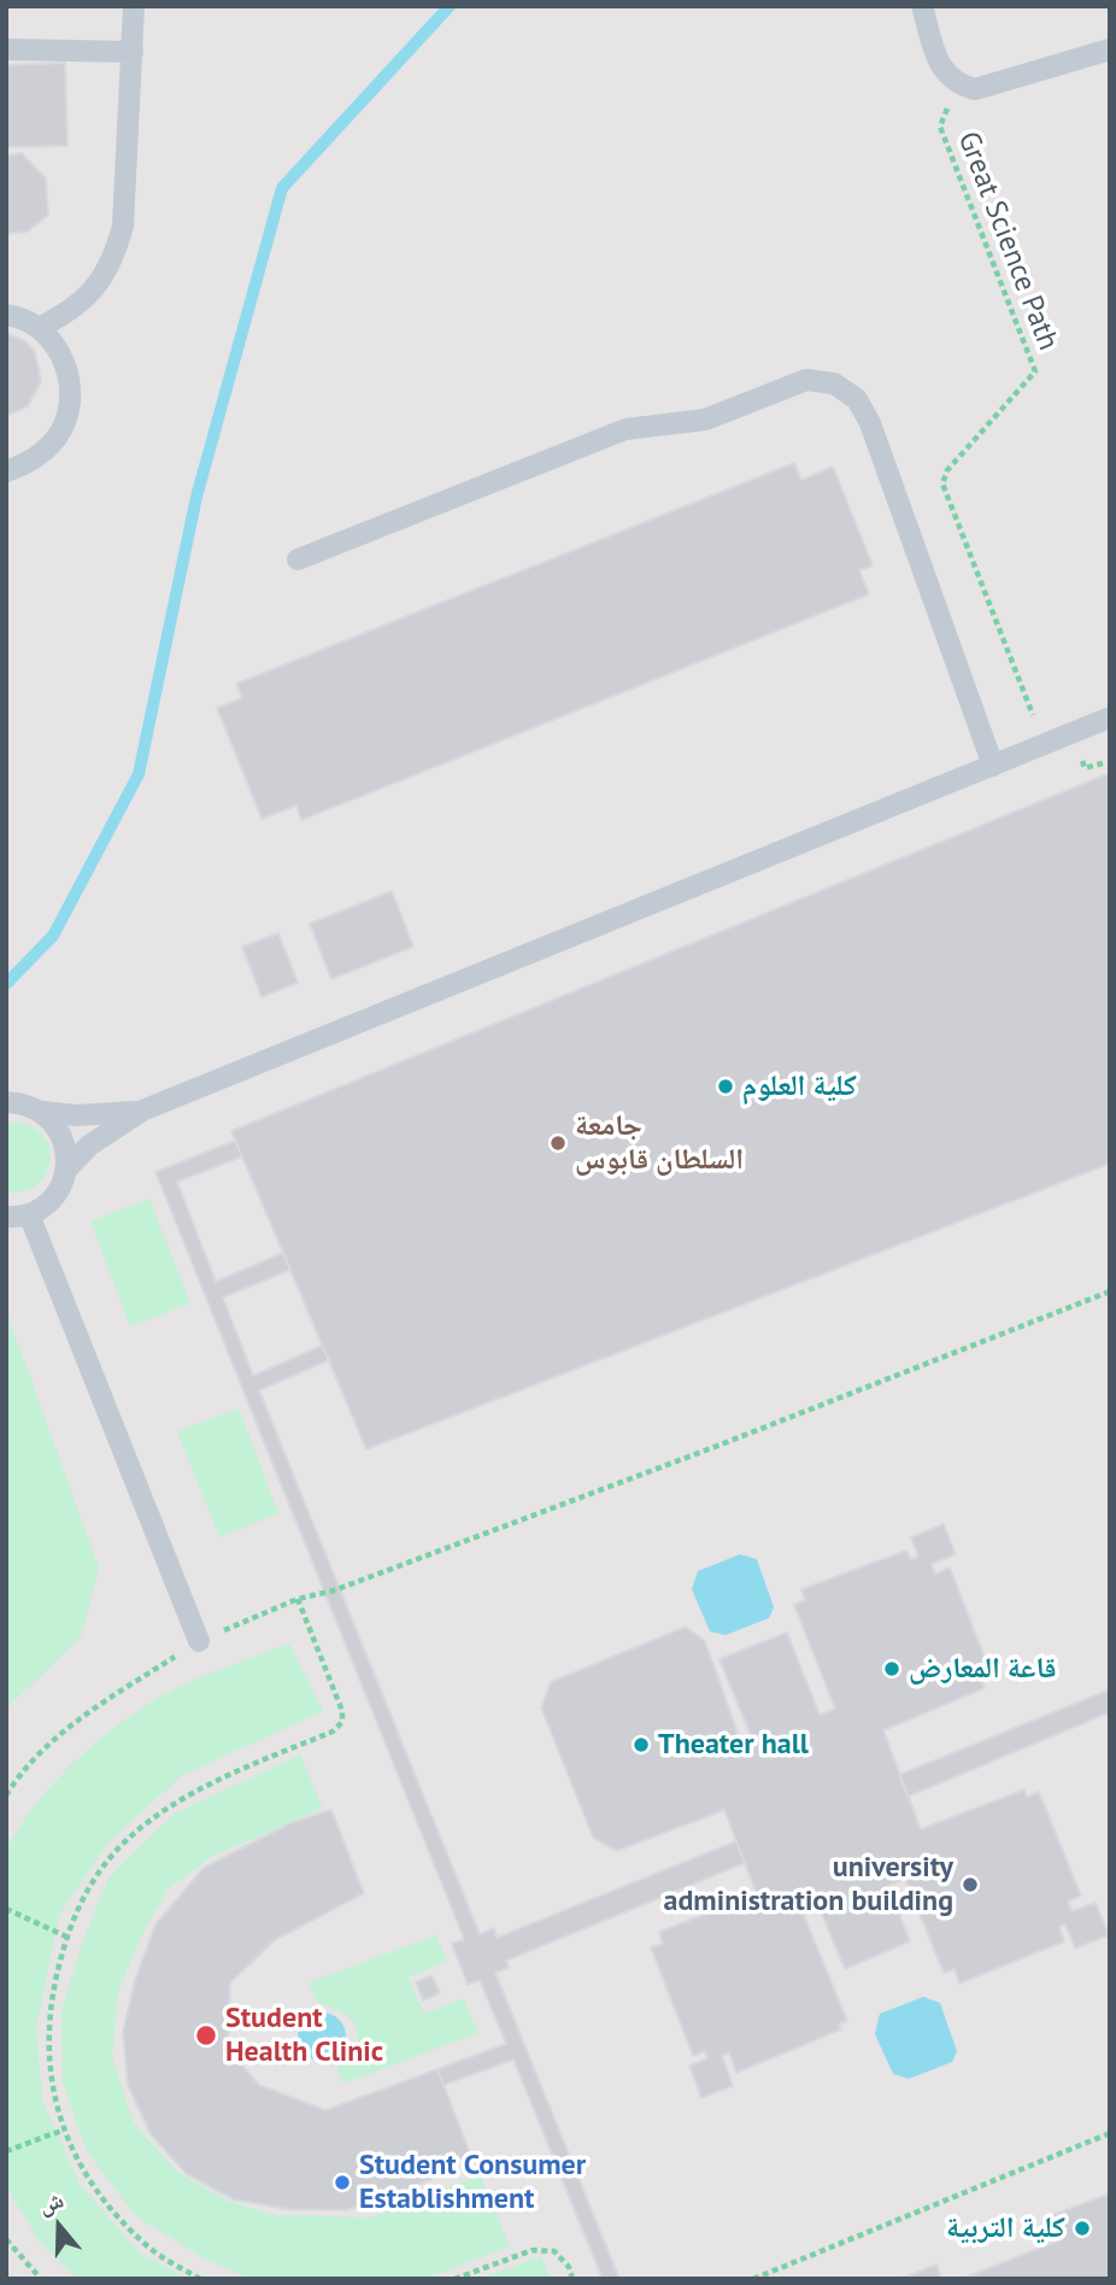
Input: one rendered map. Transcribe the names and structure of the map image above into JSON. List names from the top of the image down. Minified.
{"streets":{"path":["Great Science Path"]},"places":["كلية العلوم","جامعة السلطان قابوس","قاعة المعارض","Theater hall","university administration building","Student Health Clinic","Student Consumer Establishment","كلية التربية"],"north":"top"}
